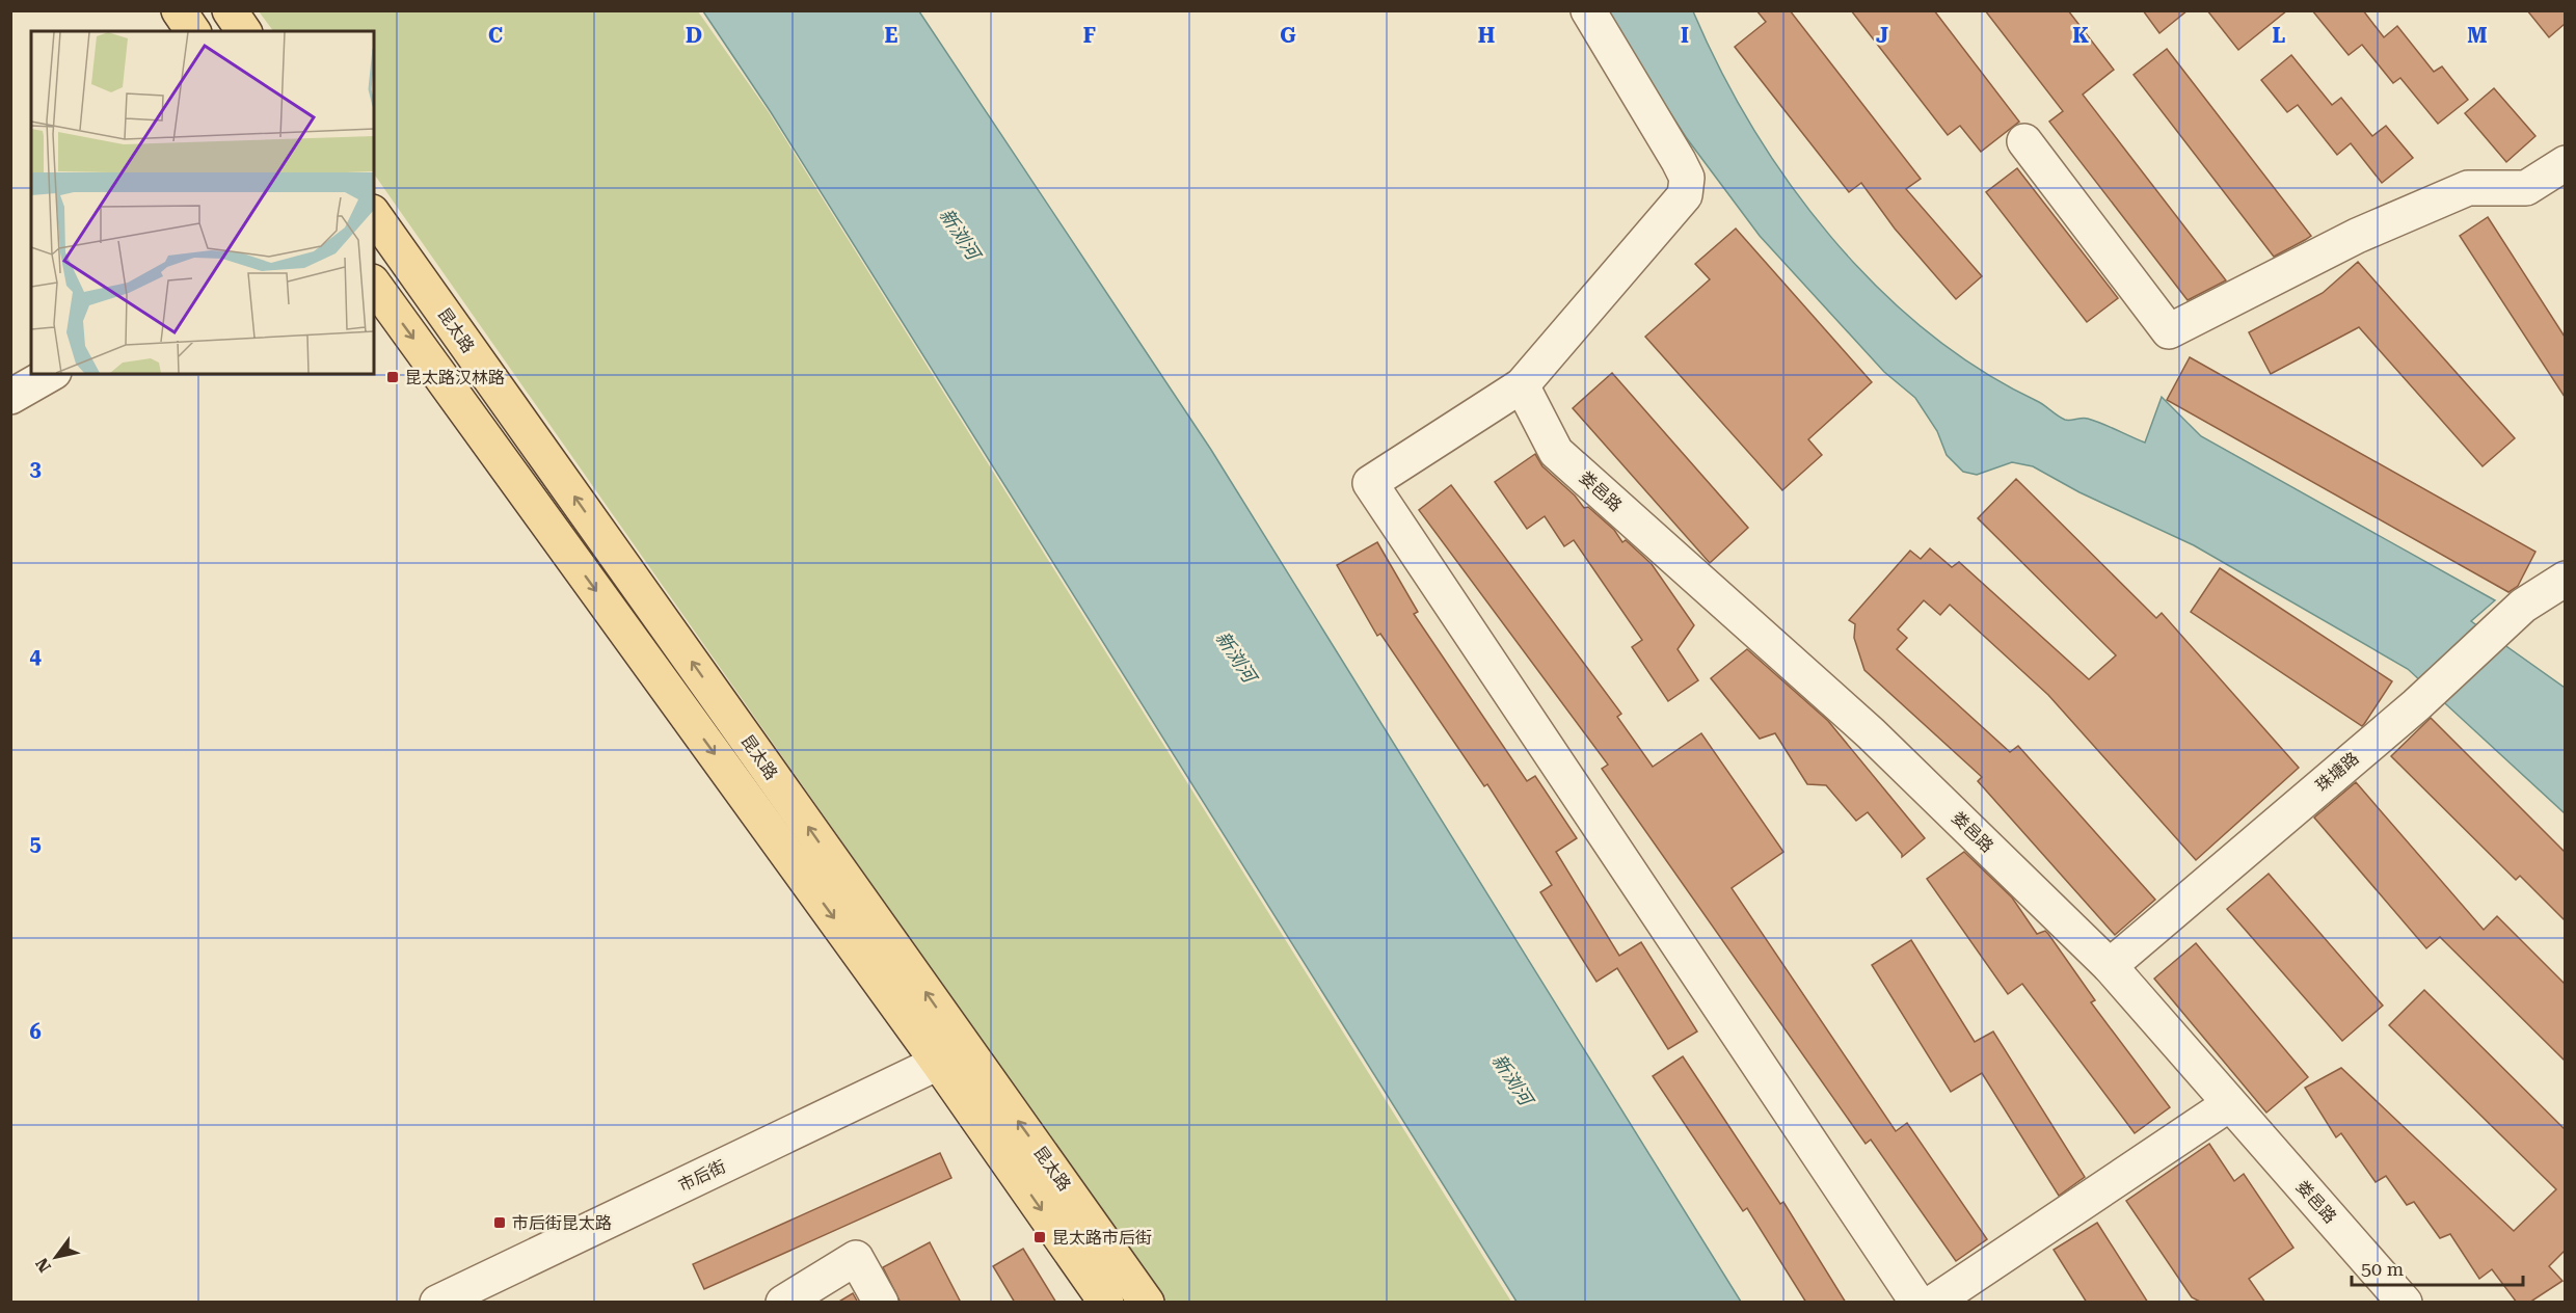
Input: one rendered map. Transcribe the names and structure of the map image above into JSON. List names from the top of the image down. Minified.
{"streets":{"main road":["昆太路"],"street":["娄邑路","珠塘路","市后街"]},"crossings":[["昆太路","市后街"],["娄邑路","珠塘路"]],"water":["新浏河"],"places":{"transit":["昆太路汉林路","市后街昆太路","昆太路市后街"]},"scale_bar":"50 m","north":"bottom left","grid":{"columns":["C","D","E","F","G","H","I","J","K","L","M"],"rows":["3","4","5","6"]}}
